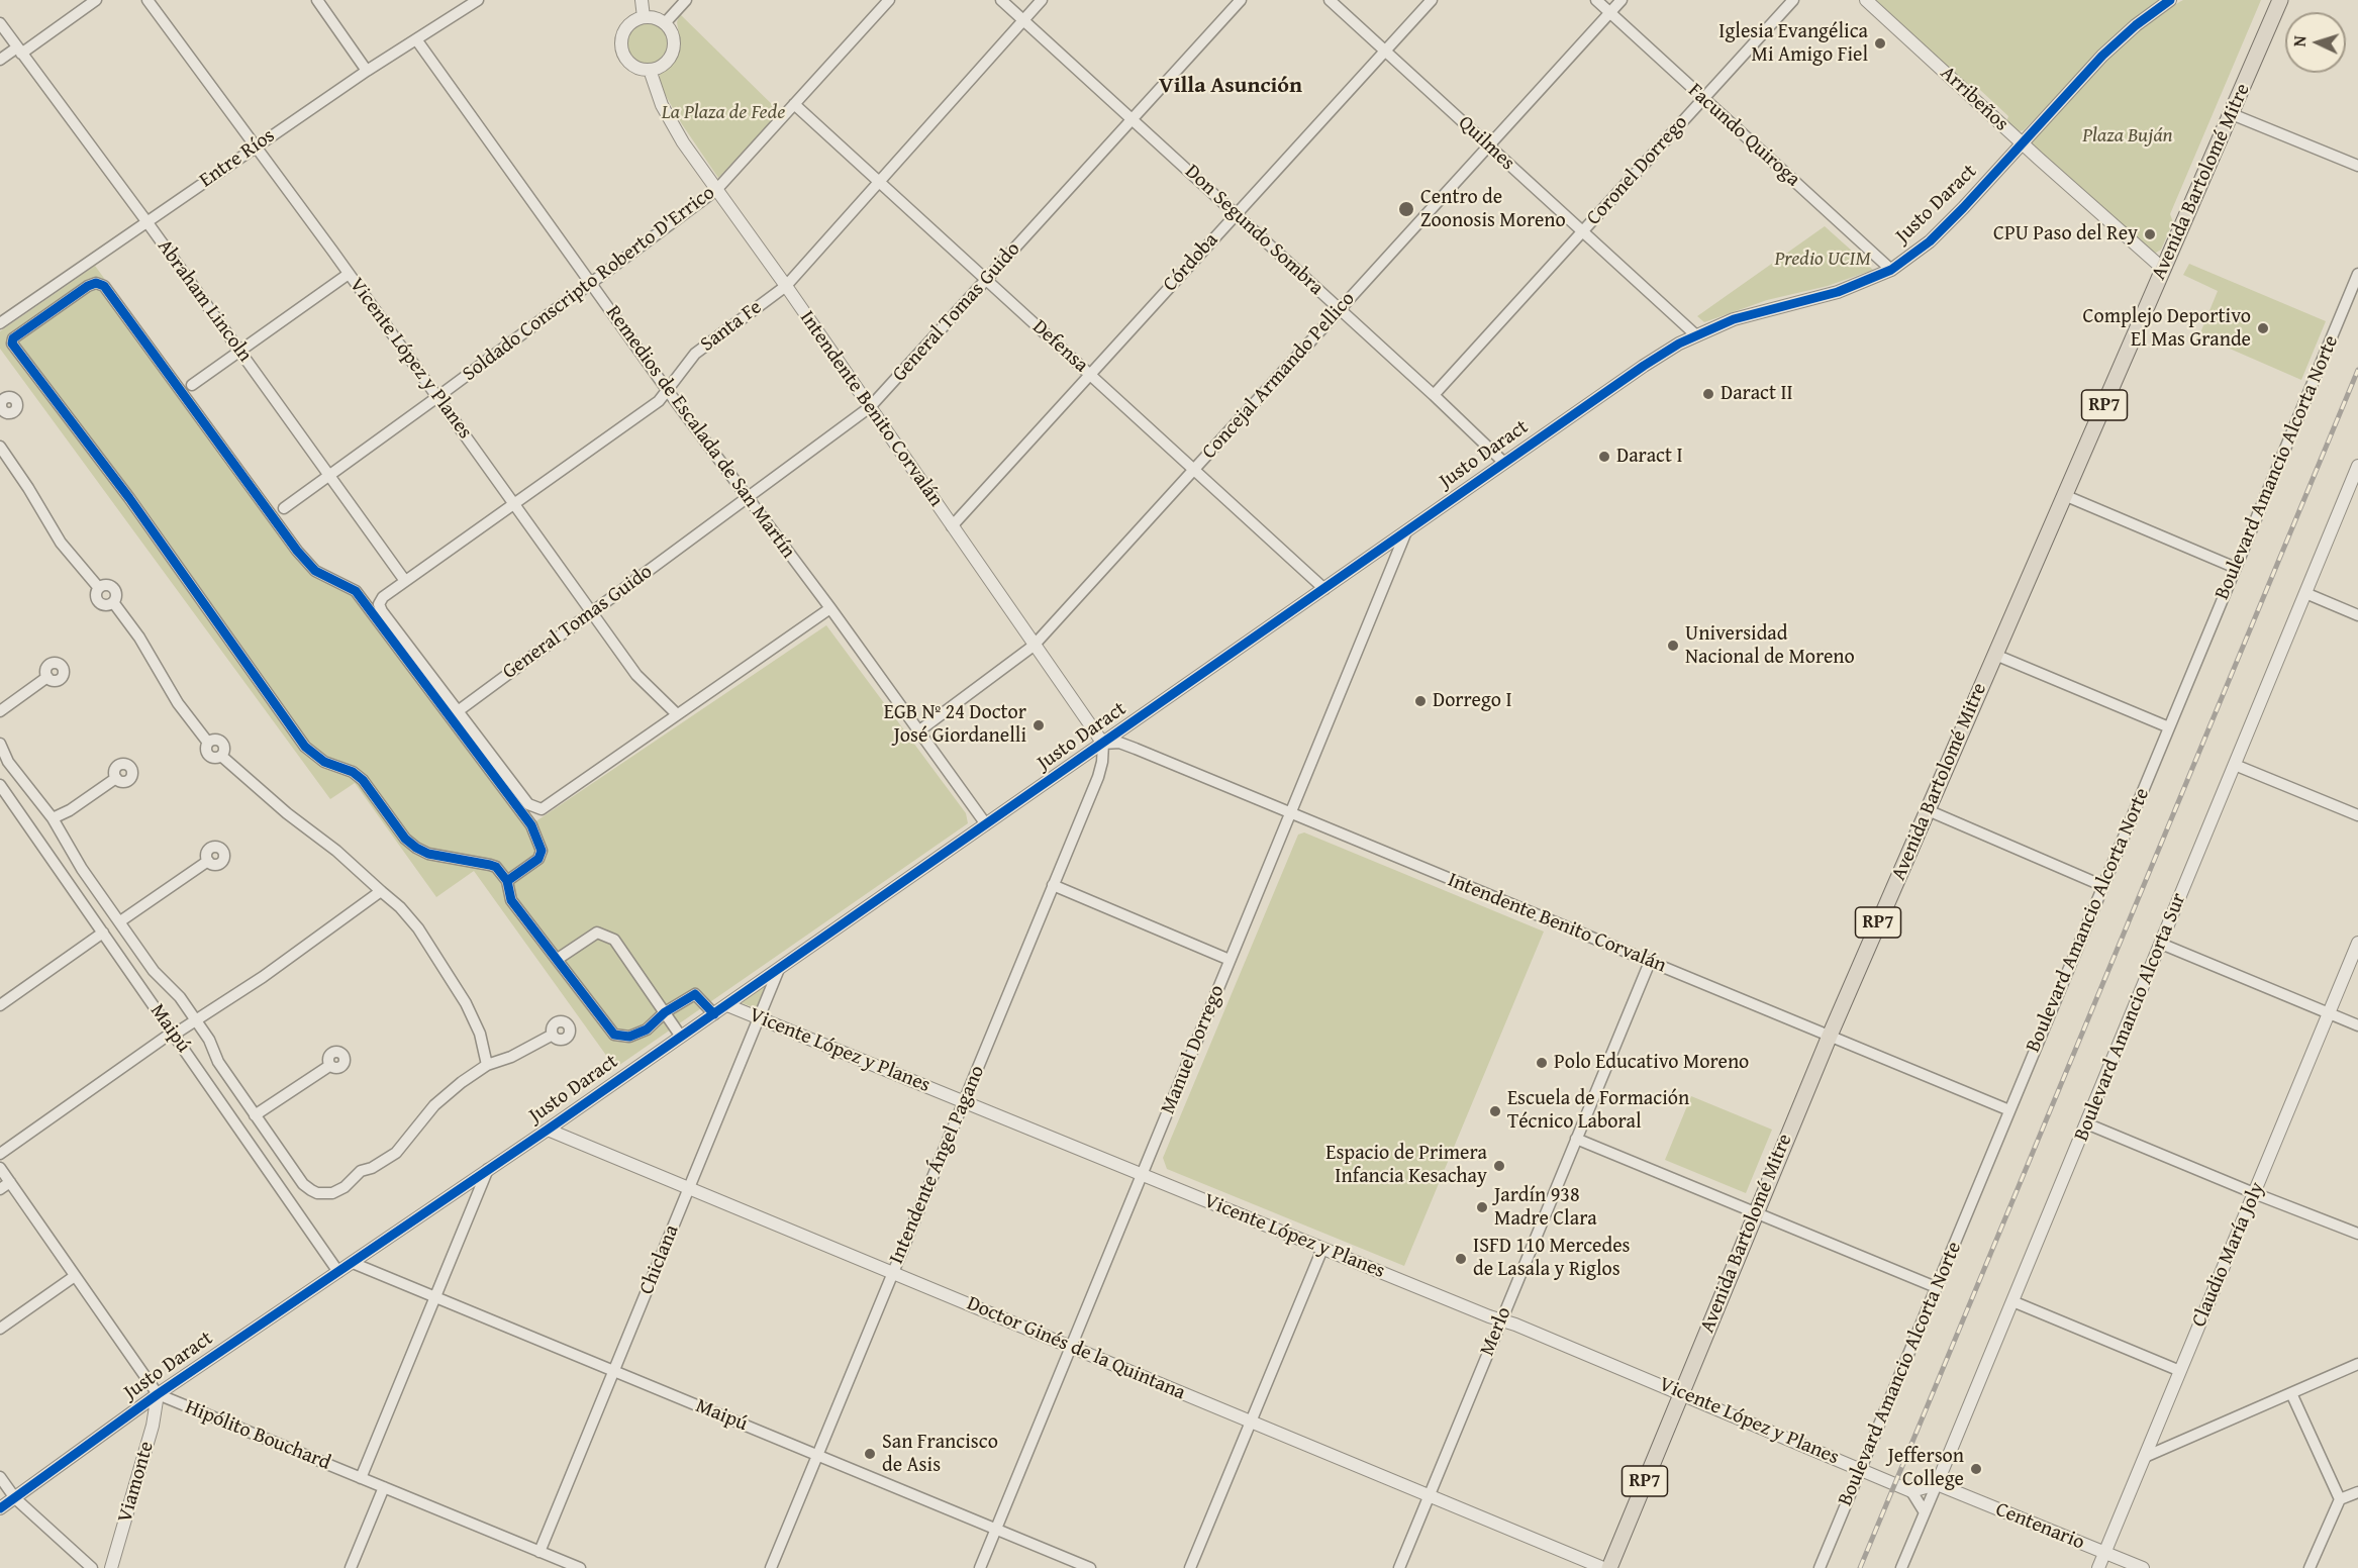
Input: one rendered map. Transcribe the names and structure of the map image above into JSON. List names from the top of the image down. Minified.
{"streets":{"main road":["Avenida Bartolomé Mitre","RP7"],"street":["Arribeños","Facundo Quiroga","Quilmes","Entre Ríos","Coronel Dorrego","Justo Daract","Don Segundo Sombra","Córdoba","Soldado Conscripto Roberto D'Errico","Abraham Lincoln","General Tomas Guido","Santa Fe","Defensa","Vicente López y Planes","Concejal Armando Pellico","Intendente Benito Corvalán","Remedios de Escalada de San Martín","Boulevard Amancio Alcorta Norte","Boulevard Amancio Alcorta Sur","Maipú","Manuel Dorrego","Intendente Ángel Pagano","Claudio María Joly","Chiclana","Merlo","Doctor Ginés de la Quintana","Hipólito Bouchard","Viamonte","Centenario"]},"crossings":[["Arribeños","Avenida Bartolomé Mitre"],["Arribeños","Justo Daract"],["Facundo Quiroga","Coronel Dorrego"],["Facundo Quiroga","Justo Daract"],["Facundo Quiroga","Concejal Armando Pellico"],["Quilmes","Coronel Dorrego"],["Quilmes","Justo Daract"],["Quilmes","Córdoba"],["Quilmes","Concejal Armando Pellico"],["Entre Ríos","Abraham Lincoln"],["Entre Ríos","Vicente López y Planes"],["Entre Ríos","Remedios de Escalada de San Martín"],["Coronel Dorrego","Don Segundo Sombra"],["Avenida Bartolomé Mitre","Vicente López y Planes"],["Avenida Bartolomé Mitre","Intendente Benito Corvalán"],["Justo Daract","Don Segundo Sombra"],["Justo Daract","Defensa"],["Justo Daract","Vicente López y Planes"],["Justo Daract","Intendente Benito Corvalán"],["Justo Daract","Remedios de Escalada de San Martín"],["Justo Daract","Maipú"],["Justo Daract","Manuel Dorrego"],["Justo Daract","Intendente Ángel Pagano"],["Justo Daract","Chiclana"],["Justo Daract","Doctor Ginés de la Quintana"],["Justo Daract","Hipólito Bouchard"],["Justo Daract","Viamonte"],["Don Segundo Sombra","Córdoba"],["Don Segundo Sombra","General Tomas Guido"],["Don Segundo Sombra","Santa Fe"],["Don Segundo Sombra","Concejal Armando Pellico"],["Córdoba","Defensa"],["Córdoba","Intendente Benito Corvalán"],["Soldado Conscripto Roberto D'Errico","Abraham Lincoln"],["Soldado Conscripto Roberto D'Errico","Defensa"],["Soldado Conscripto Roberto D'Errico","Vicente López y Planes"],["Soldado Conscripto Roberto D'Errico","Intendente Benito Corvalán"],["Soldado Conscripto Roberto D'Errico","Remedios de Escalada de San Martín"],["Abraham Lincoln","Santa Fe"],["General Tomas Guido","Santa Fe"],["General Tomas Guido","Defensa"],["General Tomas Guido","Vicente López y Planes"],["General Tomas Guido","Intendente Benito Corvalán"],["General Tomas Guido","Remedios de Escalada de San Martín"],["Santa Fe","Defensa"],["Santa Fe","Vicente López y Planes"],["Santa Fe","Intendente Benito Corvalán"],["Santa Fe","Remedios de Escalada de San Martín"],["Defensa","Concejal Armando Pellico"],["Vicente López y Planes","Boulevard Amancio Alcorta Norte"],["Vicente López y Planes","Manuel Dorrego"],["Vicente López y Planes","Intendente Ángel Pagano"],["Vicente López y Planes","Chiclana"],["Vicente López y Planes","Merlo"],["Concejal Armando Pellico","Intendente Benito Corvalán"],["Concejal Armando Pellico","Remedios de Escalada de San Martín"],["Intendente Benito Corvalán","Boulevard Amancio Alcorta Norte"],["Intendente Benito Corvalán","Manuel Dorrego"],["Intendente Benito Corvalán","Intendente Ángel Pagano"],["Intendente Benito Corvalán","Merlo"],["Boulevard Amancio Alcorta Sur","Centenario"],["Maipú","Manuel Dorrego"],["Maipú","Intendente Ángel Pagano"],["Maipú","Chiclana"],["Manuel Dorrego","Doctor Ginés de la Quintana"],["Intendente Ángel Pagano","Doctor Ginés de la Quintana"],["Claudio María Joly","Centenario"],["Chiclana","Doctor Ginés de la Quintana"],["Chiclana","Hipólito Bouchard"],["Merlo","Doctor Ginés de la Quintana"],["Hipólito Bouchard","Viamonte"]],"districts":["Villa Asunción"],"parks":["La Plaza de Fede","Plaza Buján","Predio UCIM"],"places":["Iglesia Evangélica Mi Amigo Fiel","Centro de Zoonosis Moreno","CPU Paso del Rey","Complejo Deportivo El Mas Grande","Daract II","Daract I","Universidad Nacional de Moreno","Dorrego I","EGB Nº 24 Doctor José Giordanelli","Polo Educativo Moreno","Escuela de Formación Técnico Laboral","Espacio de Primera Infancia Kesachay","Jardín 938 Madre Clara","ISFD 110 Mercedes de Lasala y Riglos","San Francisco de Asis","Jefferson College"],"north":"left"}
